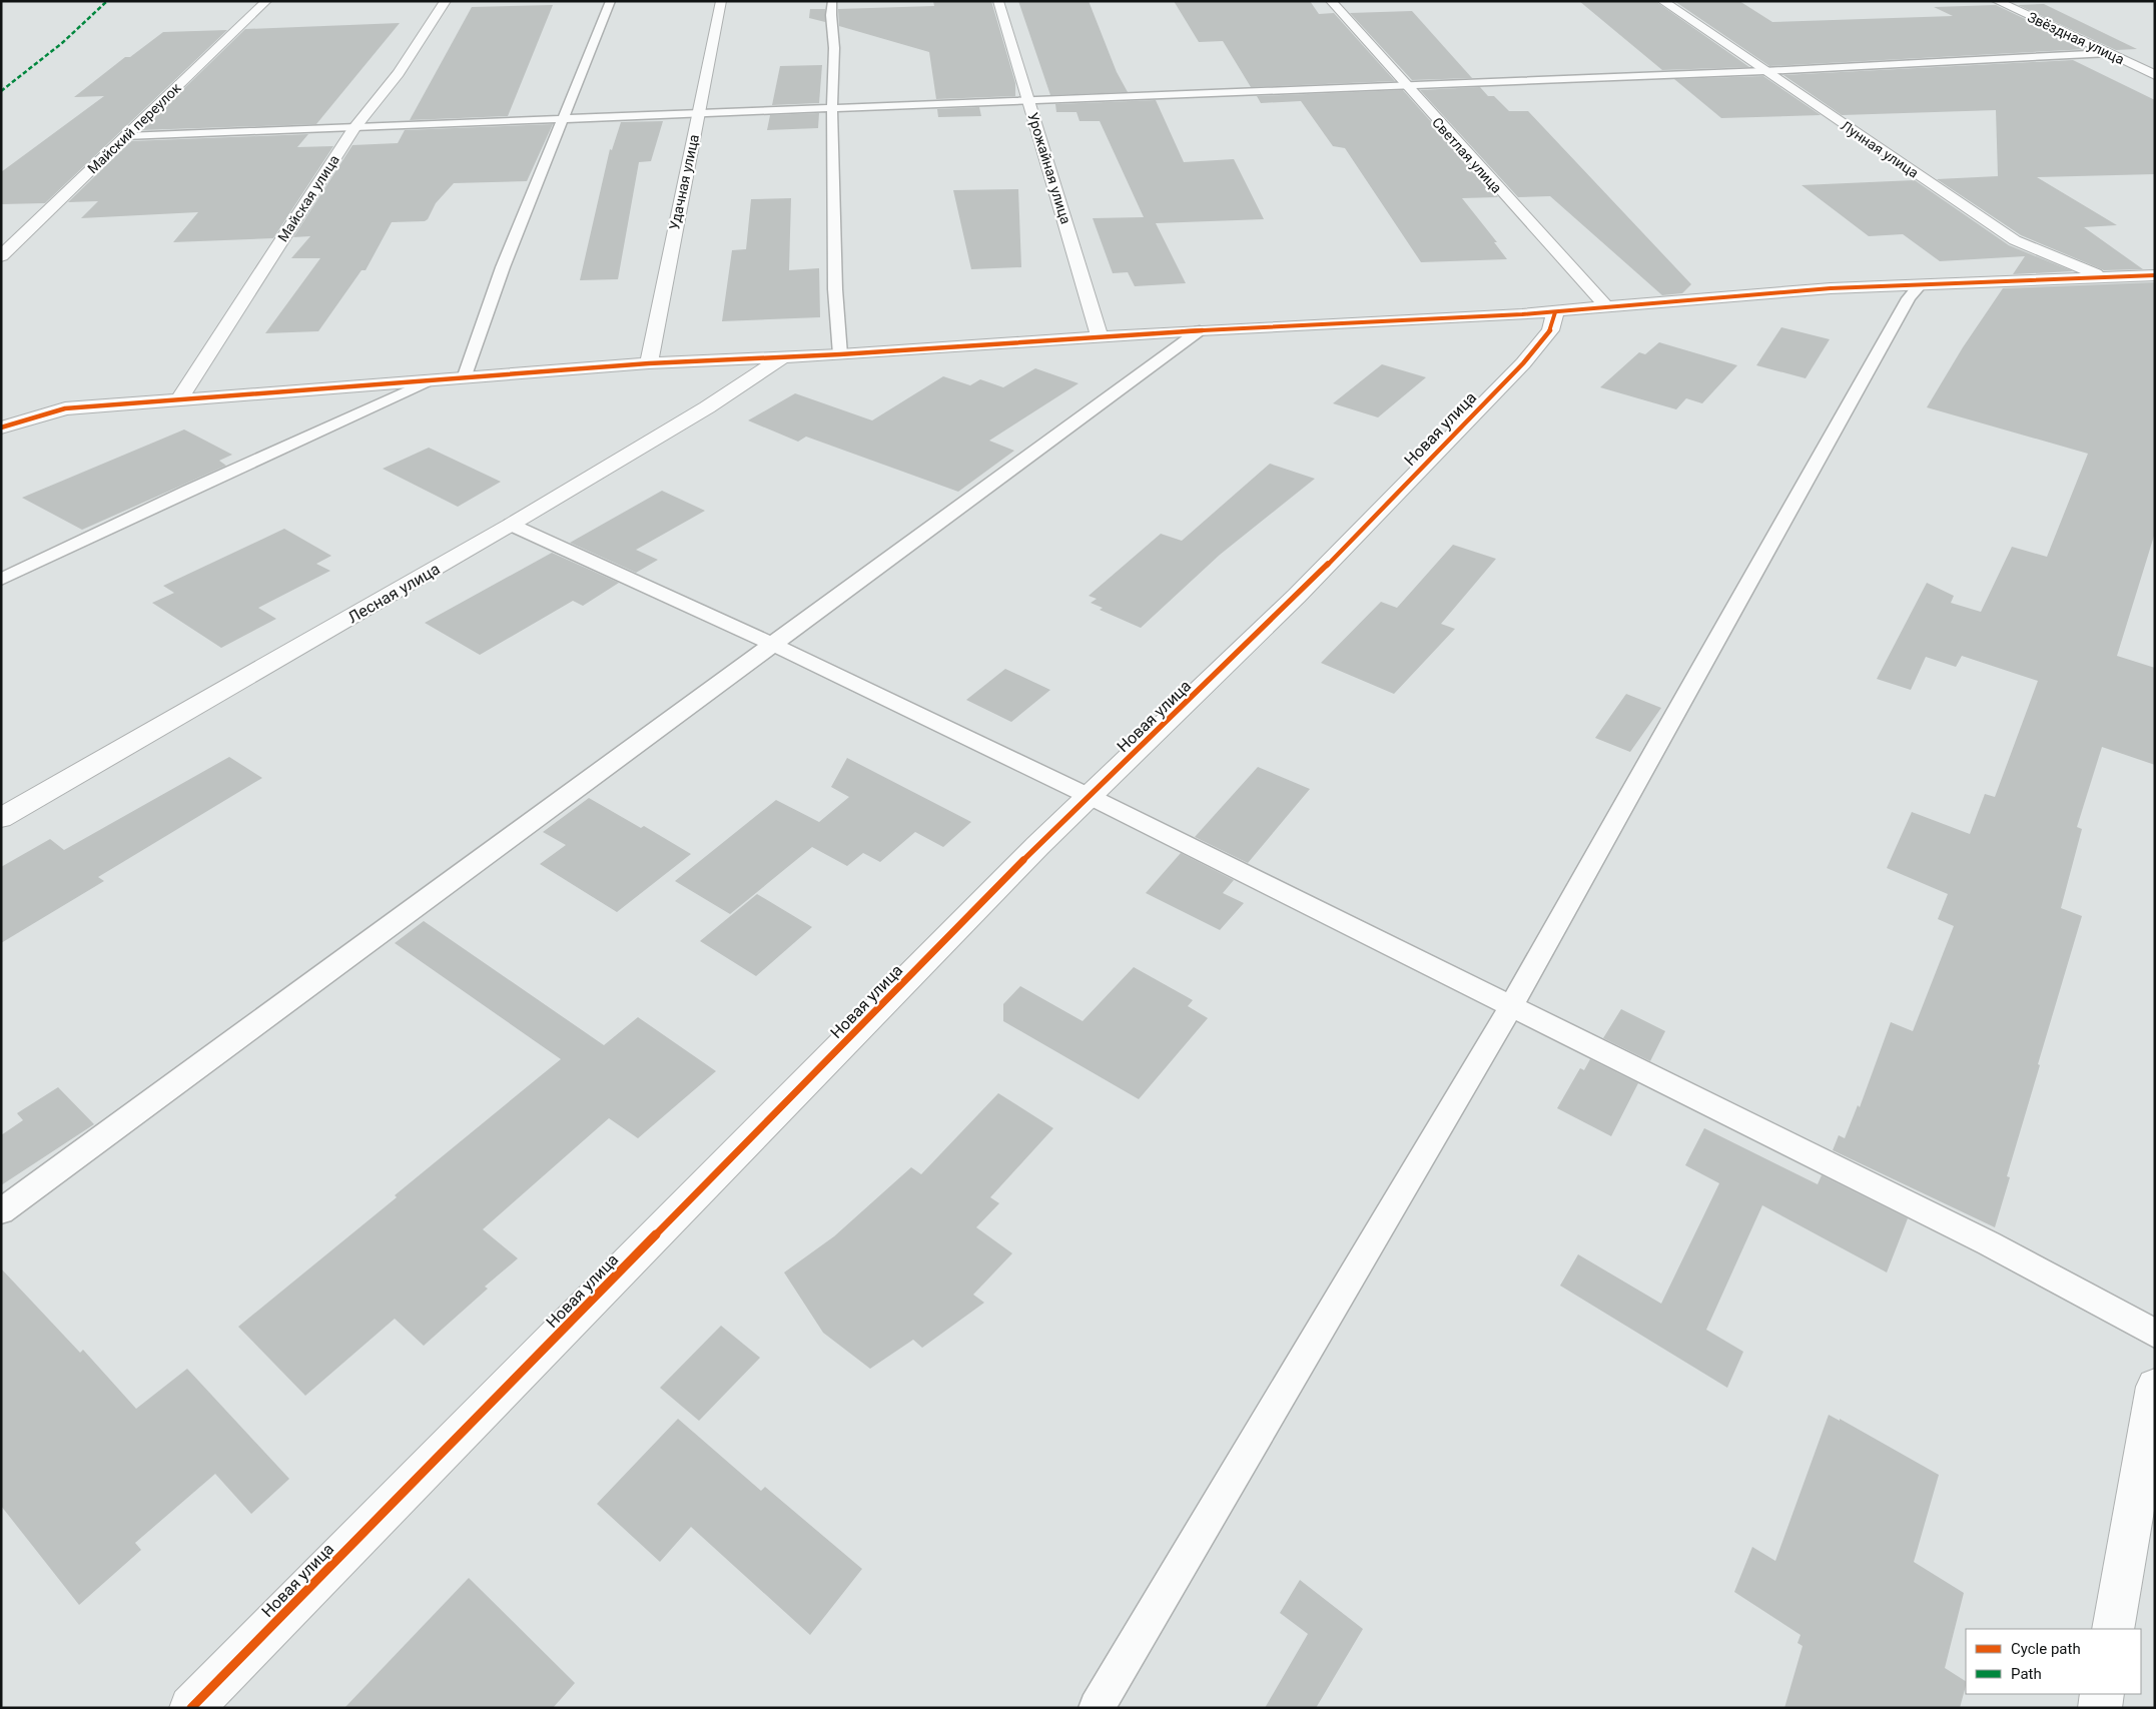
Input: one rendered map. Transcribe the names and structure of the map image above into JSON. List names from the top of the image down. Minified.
{"streets":{"street":["Звёздная улица","Майский переулок","Лунная улица","Светлая улица","Урожайная улица","Удачная улица","Майская улица","Новая улица","Лесная улица"]},"legend":["Cycle path","Path"]}
